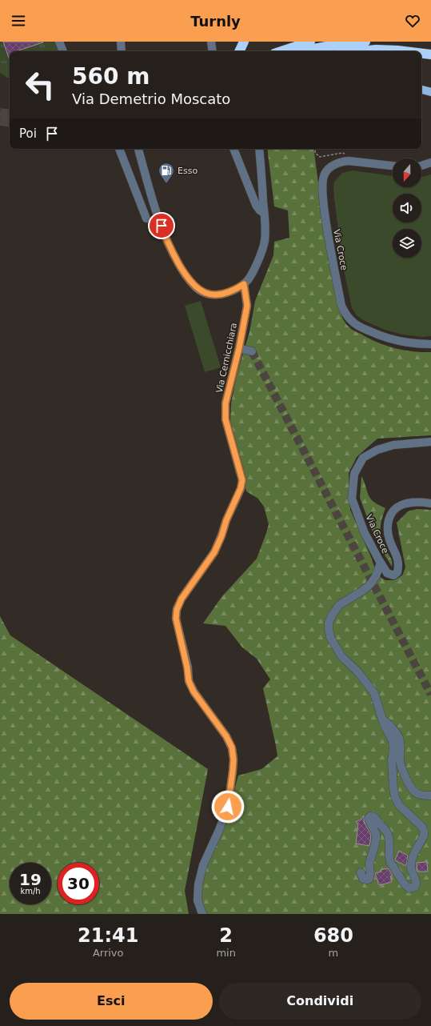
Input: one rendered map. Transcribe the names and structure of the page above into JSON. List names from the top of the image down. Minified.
{"streets":{"street":["Via Croce","Via Cernicchiara"]},"places":{"fuel station":["Esso"]},"north":"bottom","page":{"header":"Turnly","turn":["560 m","Via Demetrio Moscato"],"then":"Poi","speed":"19 km/h","limit":"30","eta":["21:41","Arrivo","2","min","680","m"],"buttons":["Esci","Condividi"]}}
